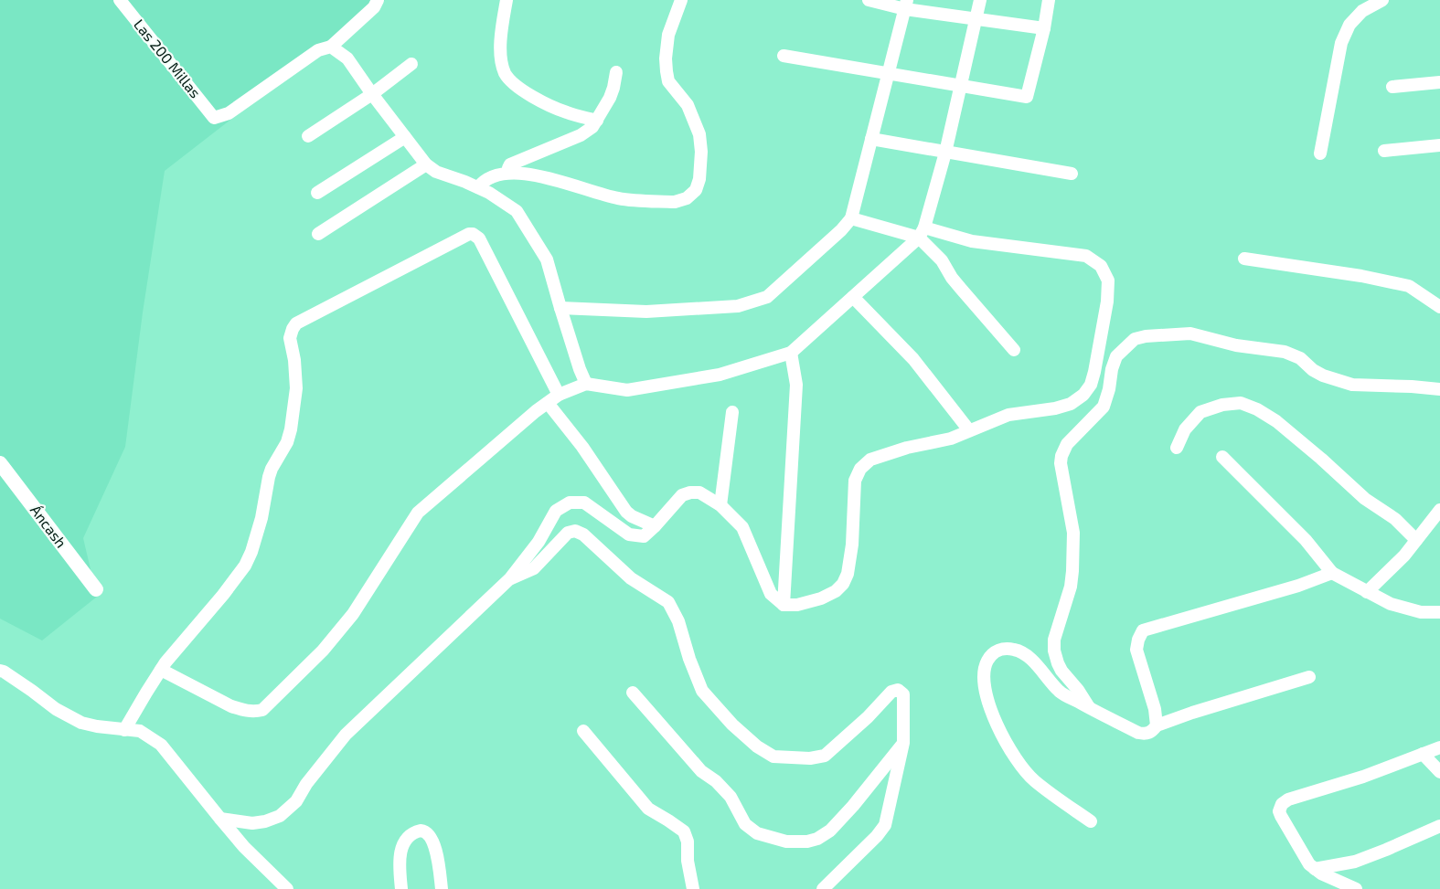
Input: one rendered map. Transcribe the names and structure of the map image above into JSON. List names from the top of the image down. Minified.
{"streets":{"street":["Las 200 Millas","Áncash"]}}
